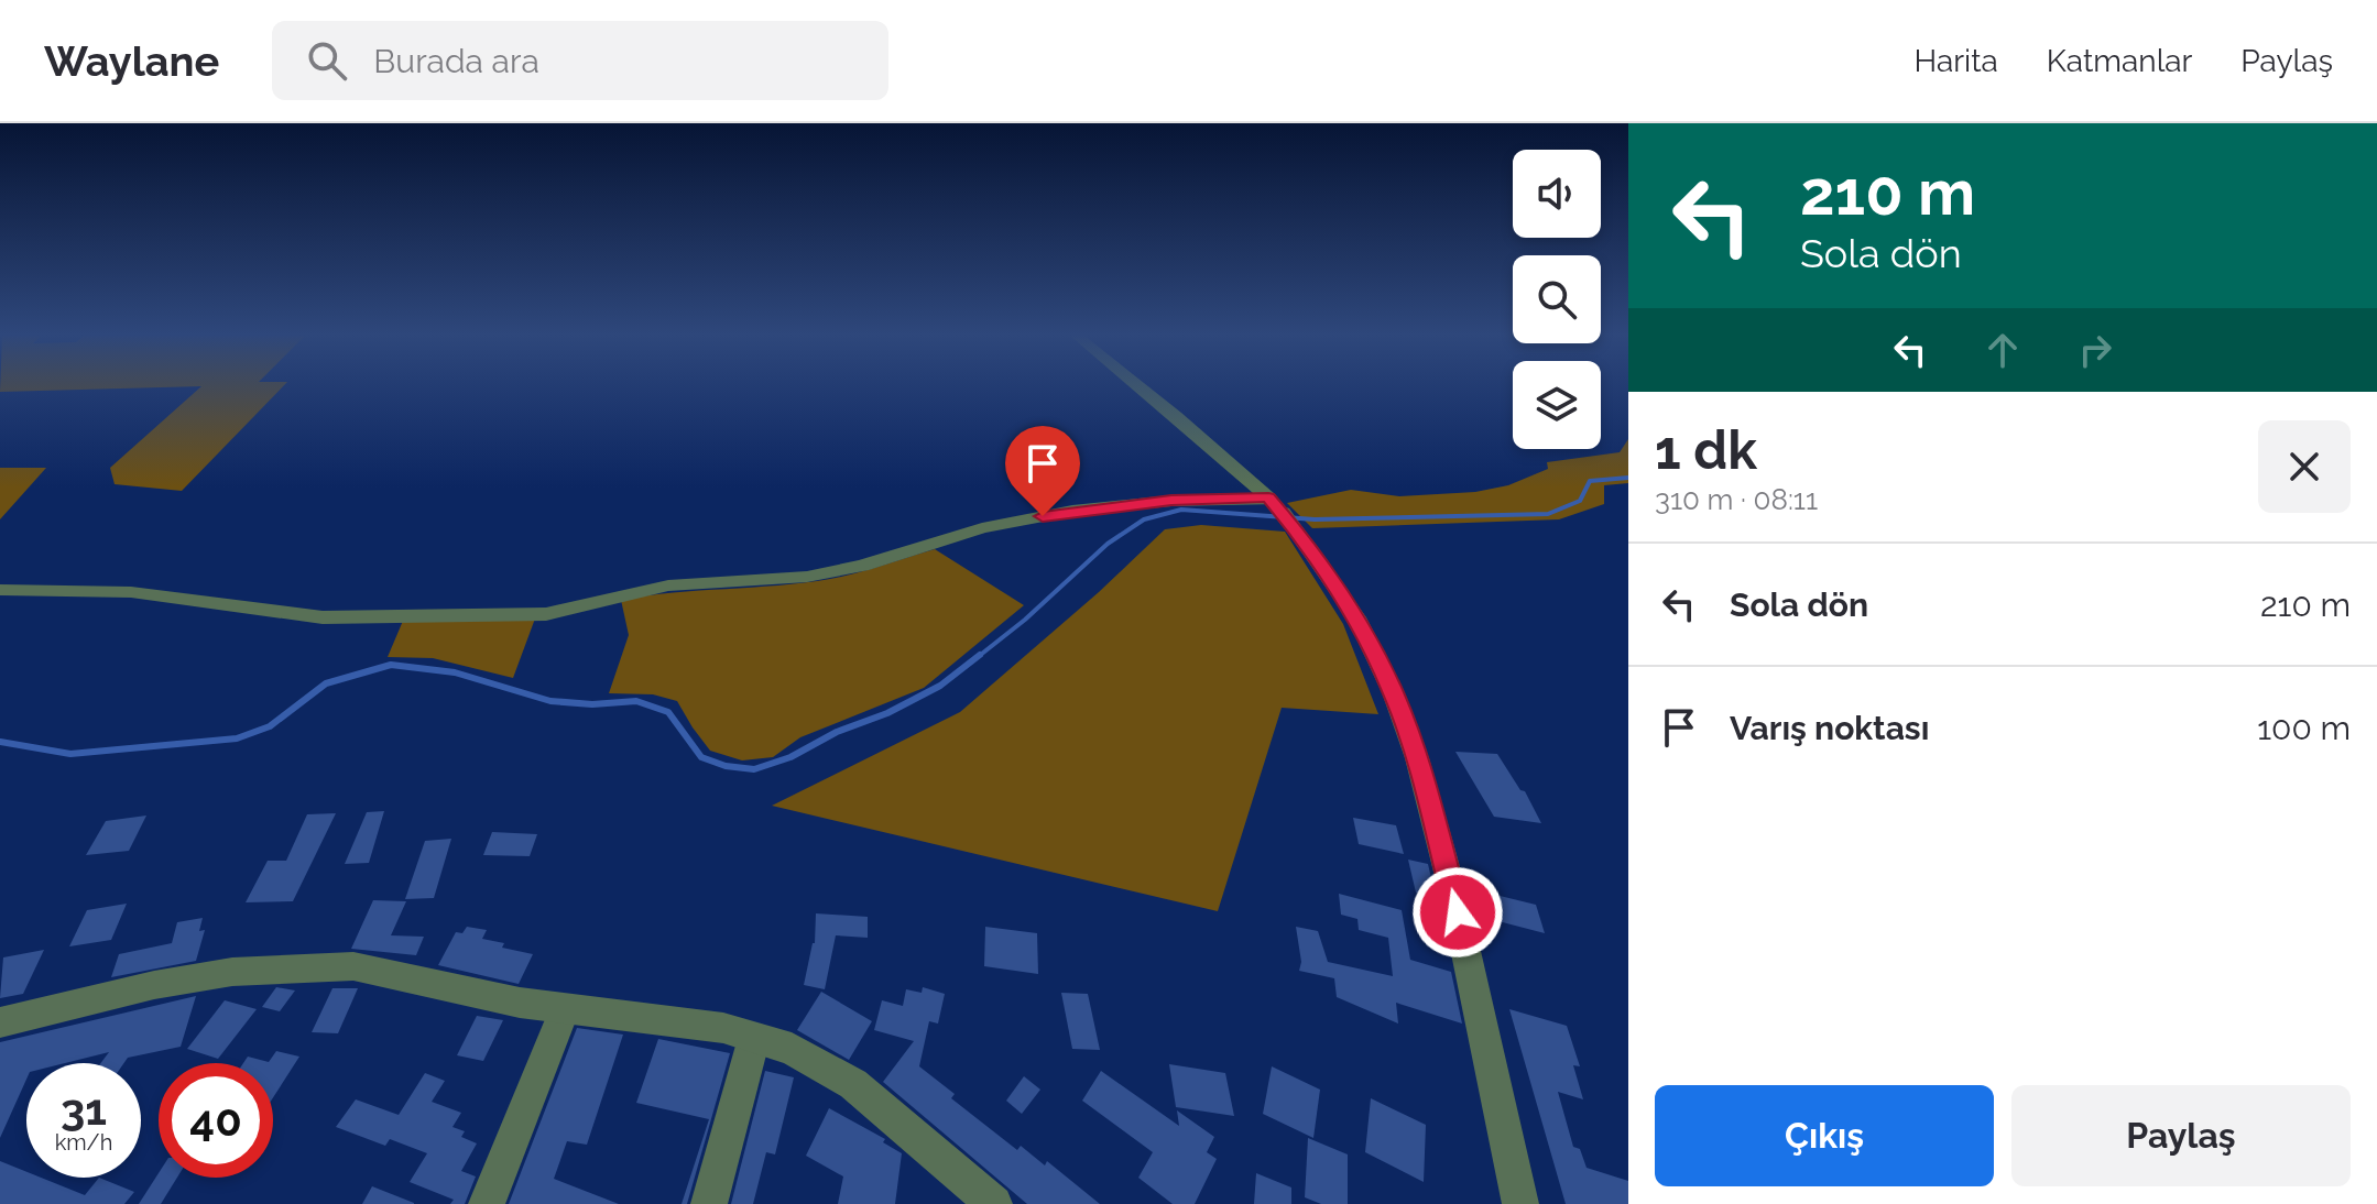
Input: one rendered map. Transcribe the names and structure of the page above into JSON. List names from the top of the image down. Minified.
{"page":{"header":"Waylane","search":"Burada ara","nav":["Harita","Katmanlar","Paylaş"],"turn":["210 m","Sola dön"],"heading":["1 dk","310 m · 08:11"],"list":[{"name":"Sola dön","value":"210 m"},{"name":"Varış noktası","value":"100 m"}],"speed":"31 km/h","limit":"40","buttons":["Çıkış","Paylaş"]}}
